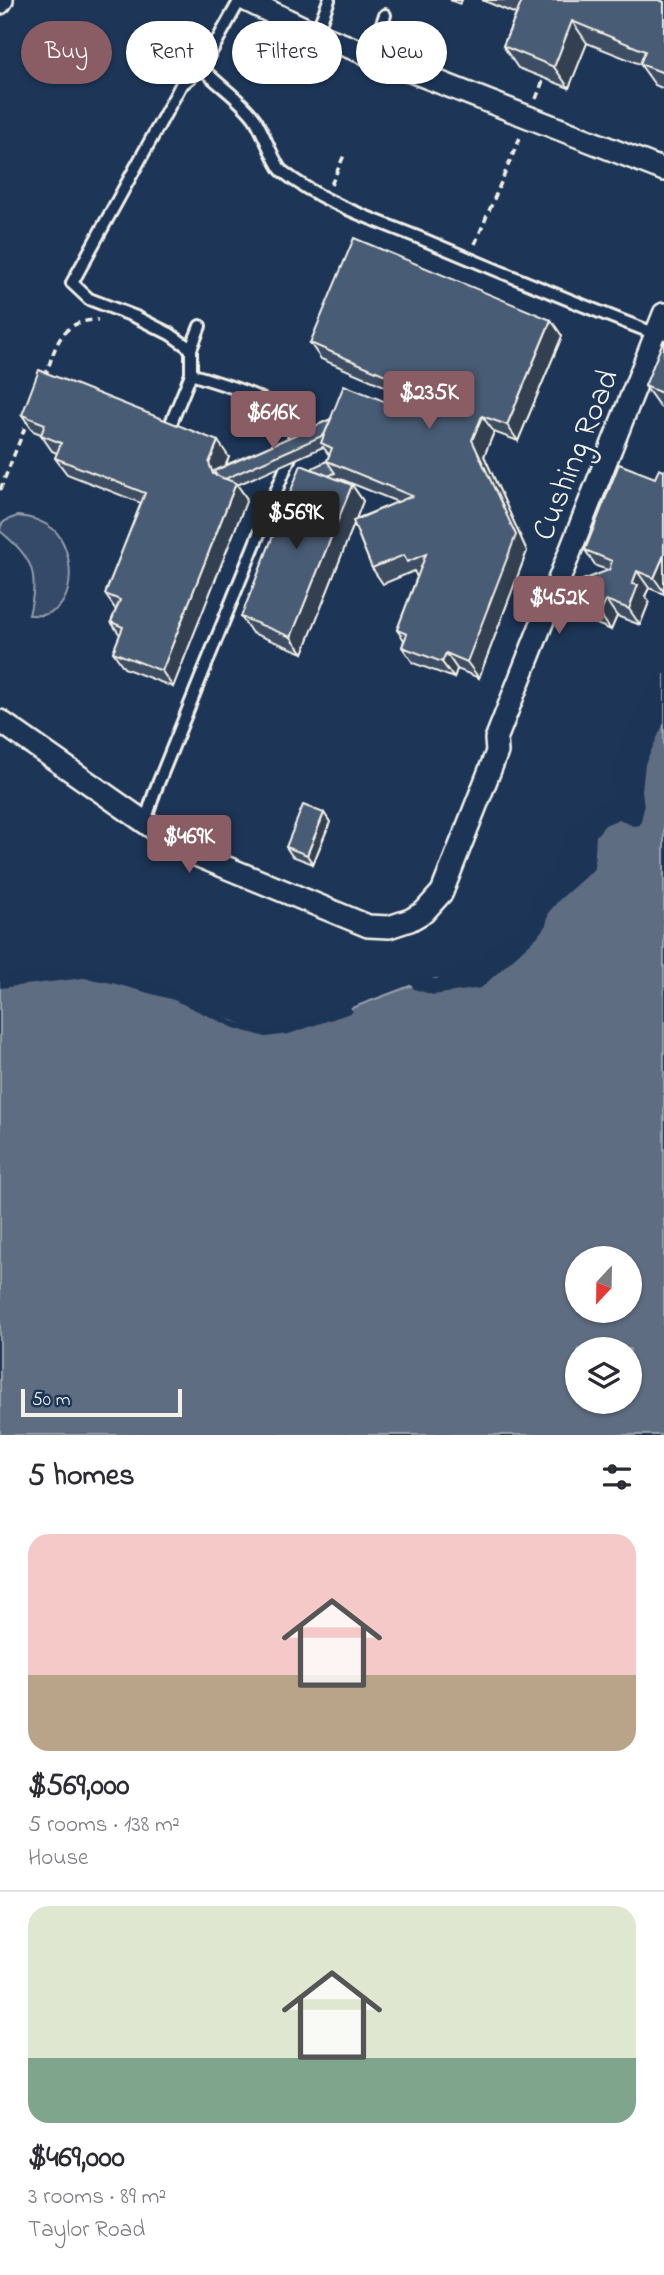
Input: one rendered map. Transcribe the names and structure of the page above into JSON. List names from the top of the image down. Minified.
{"streets":{"street":["Cushing Road"]},"scale_bar":"50 m","north":"bottom","page":{"chip":["Buy","Rent","Filters","New"],"price":["$235K","$616K","$569K","$452K","$469K"],"scale":"50 m","heading":"5 homes","list":[{"name":"$569,000","note":"5 rooms · 138 m² · House"},{"name":"$469,000","note":"3 rooms · 89 m² · Taylor Road"}]}}
